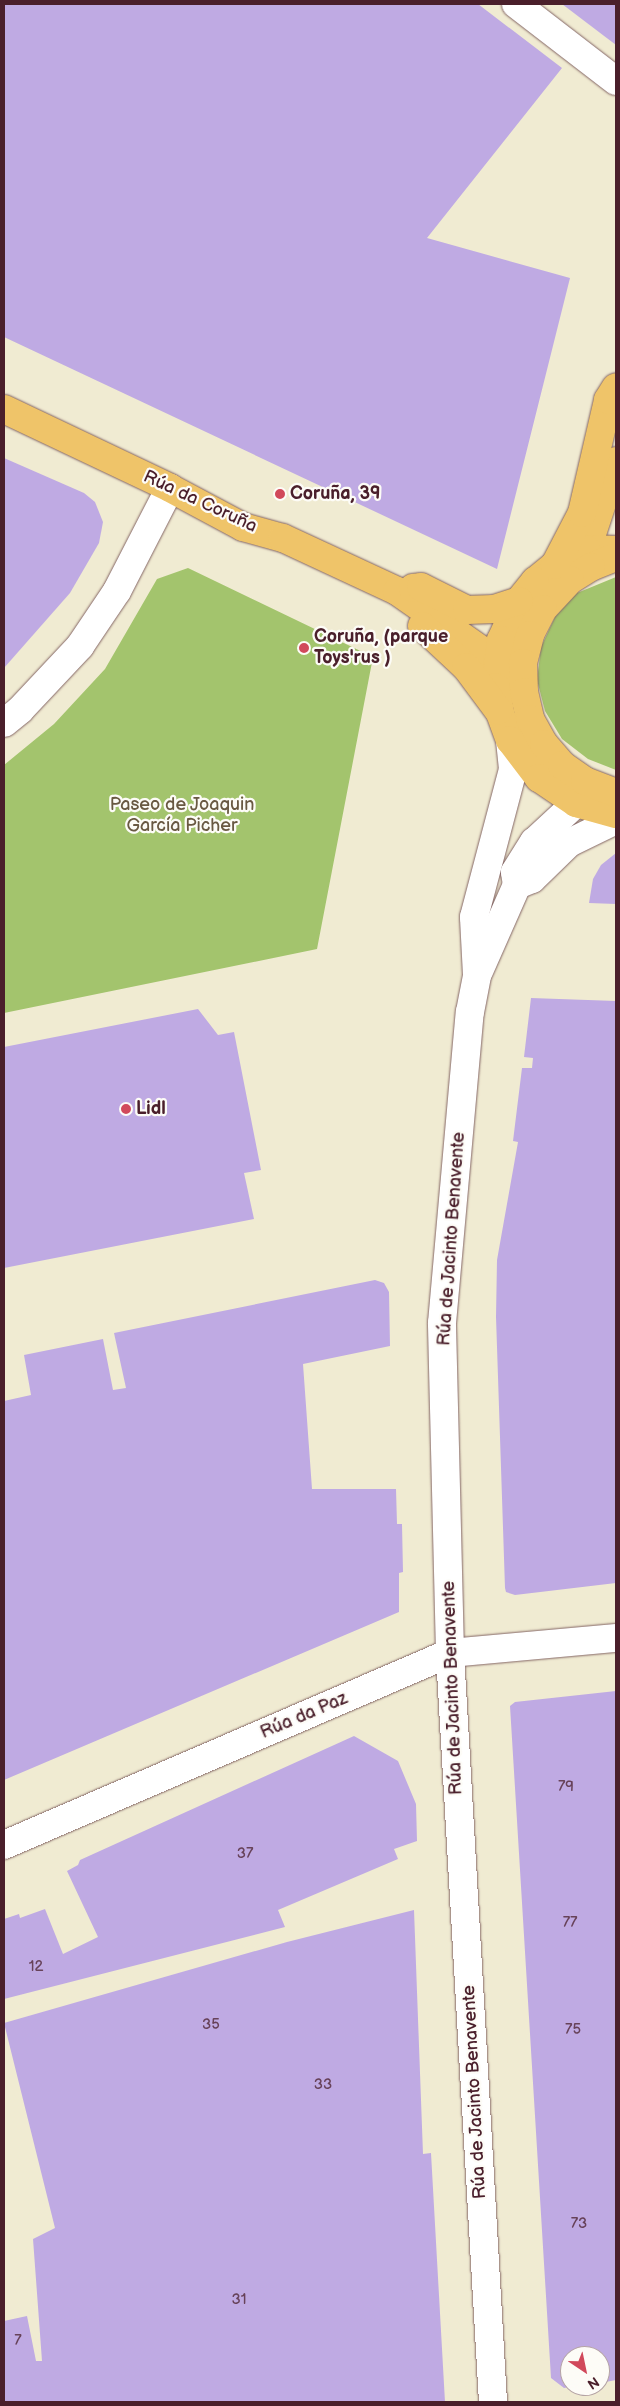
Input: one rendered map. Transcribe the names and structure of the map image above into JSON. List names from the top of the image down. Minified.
{"streets":{"main road":["Rúa da Coruña"],"street":["Rúa de Jacinto Benavente","Rúa da Paz"]},"crossings":[["Rúa de Jacinto Benavente","Rúa da Paz"]],"parks":["Paseo de Joaquin García Picher"],"places":["Coruña, 39","Coruña, (parque Toys'rus )","Lidl"],"house_numbers":["79","37","77","12","35","75","33","73","31","7"],"north":"bottom right"}
